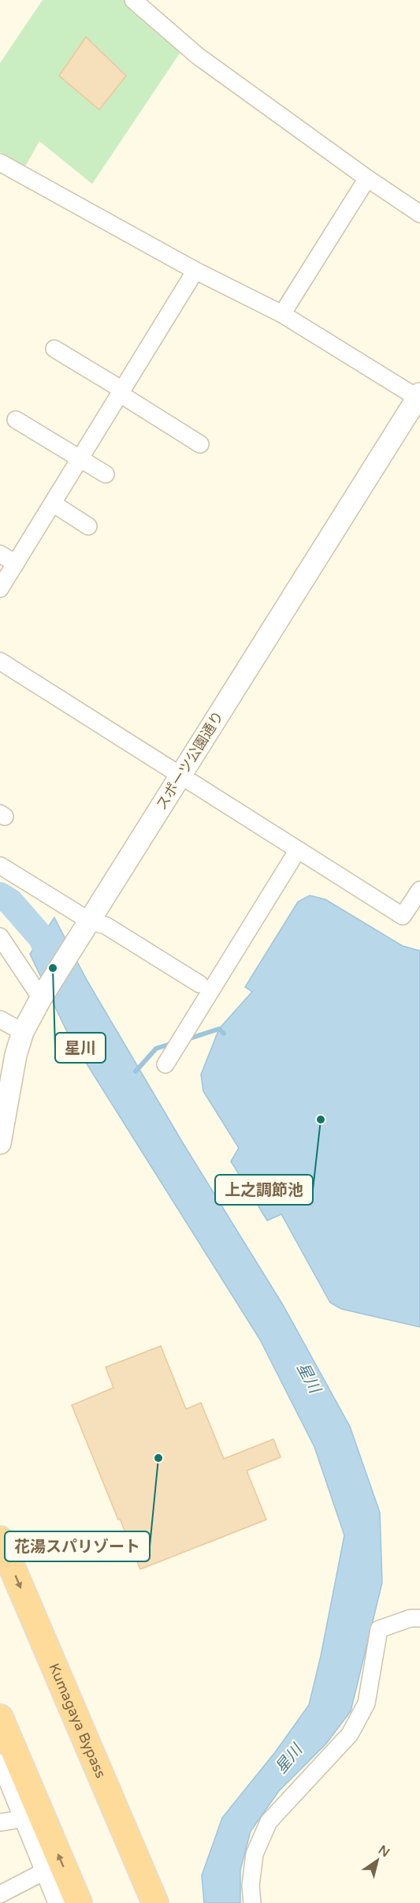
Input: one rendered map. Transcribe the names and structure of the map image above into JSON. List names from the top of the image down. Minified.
{"streets":{"highway":["Kumagaya Bypass"],"street":["スポーツ公園通り"]},"water":["星川"],"places":["星川","上之調節池","花湯スパリゾート"],"north":"top right"}
